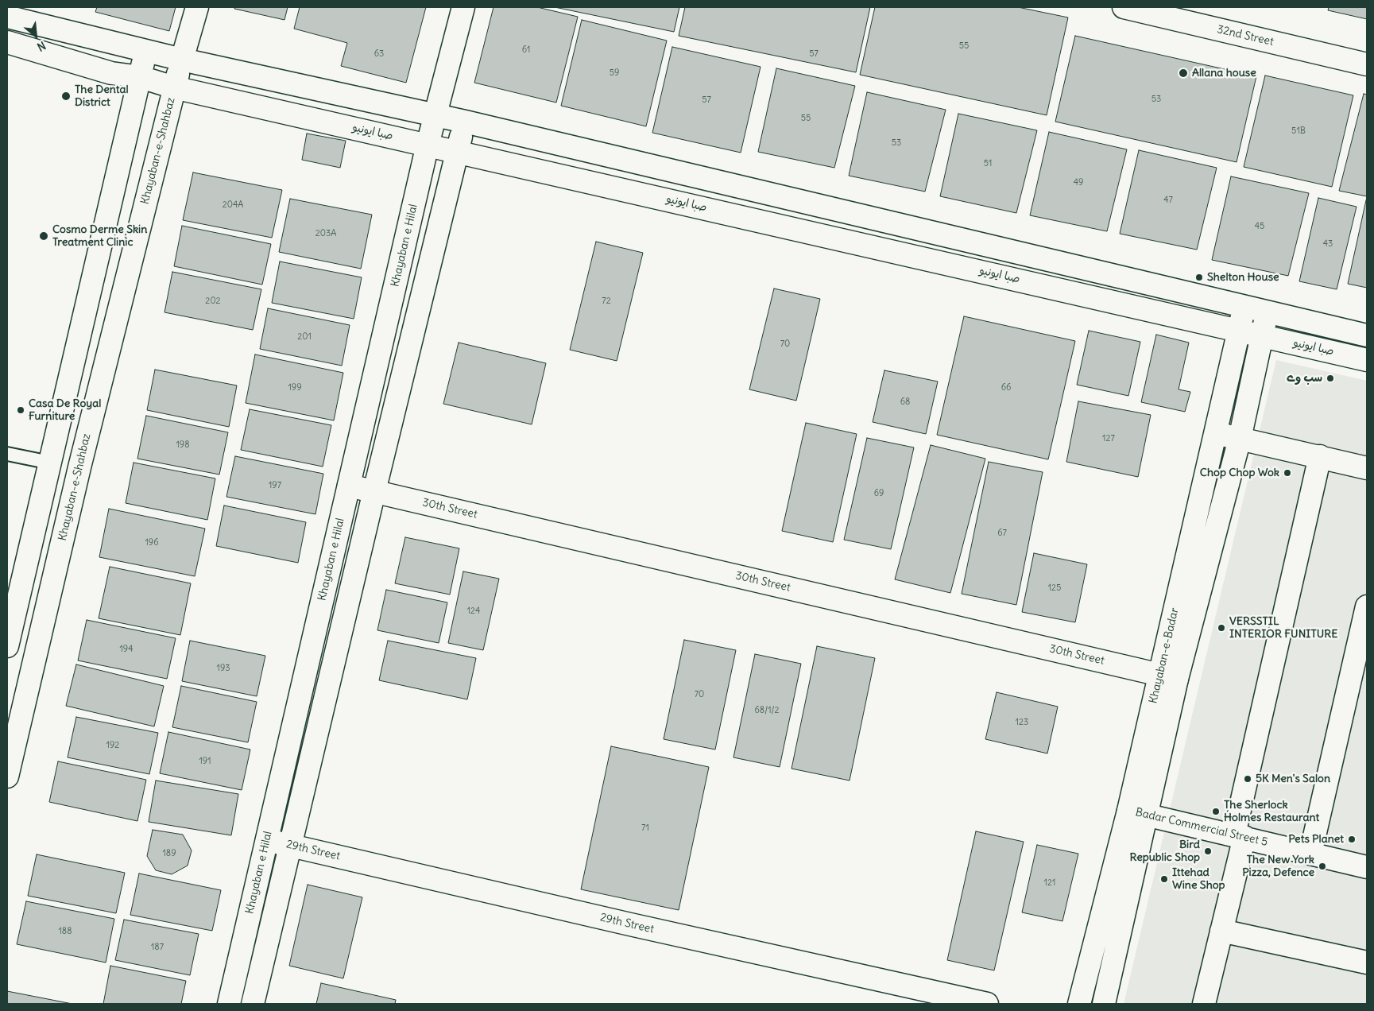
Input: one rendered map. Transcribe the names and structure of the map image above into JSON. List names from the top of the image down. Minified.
{"streets":{"main road":["32nd Street","صبا ایونیو","Khayaban-e-Shahbaz","Khayaban e Hilal","30th Street","Khayaban-e-Badar","Badar Commercial Street 5","29th Street"]},"crossings":[["صبا ایونیو","Khayaban-e-Shahbaz"],["صبا ایونیو","Khayaban e Hilal"],["صبا ایونیو","Khayaban-e-Badar"],["Khayaban e Hilal","30th Street"],["Khayaban e Hilal","29th Street"],["30th Street","Khayaban-e-Badar"],["Khayaban-e-Badar","Badar Commercial Street 5"]],"places":["Allana house","The Dental District","Cosmo Derme Skin Treatment Clinic","Shelton House","سب وے","Casa De Royal Furniture","Chop Chop Wok","VERSSTIL INTERIOR FUNITURE","5K Men's Salon","The Sherlock Holmes Restaurant","Pets Planet","Bird Republic Shop","The New York Pizza, Defence","Ittehad Wine Shop"],"house_numbers":["55","61","63","57","59","53","57","55","51B","53","51","49","47","204A","45","203A","43","202","72","201","70","199","66","68","127","198","197","69","67","196","125","124","194","193","70","68/1/2","123","192","191","71","189","121","188","187"],"north":"bottom right"}
